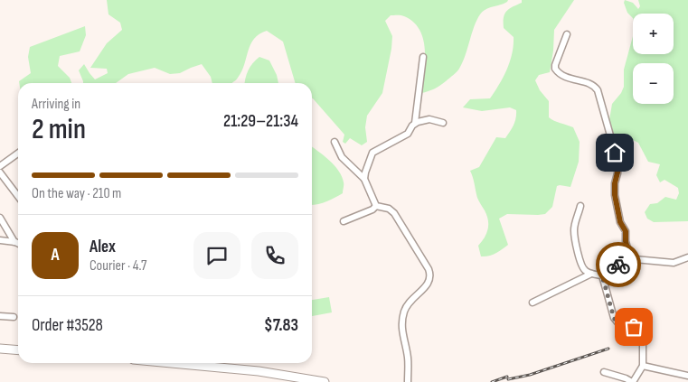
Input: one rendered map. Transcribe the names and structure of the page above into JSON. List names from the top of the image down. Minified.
{"page":{"map_buttons":["+","−"],"heading":["2 min","Arriving in","21:29–21:34"],"panel":["Alex","Courier · 4.7","Order #3528","$7.83"],"bar":"On the way · 210 m","round":"A"}}
